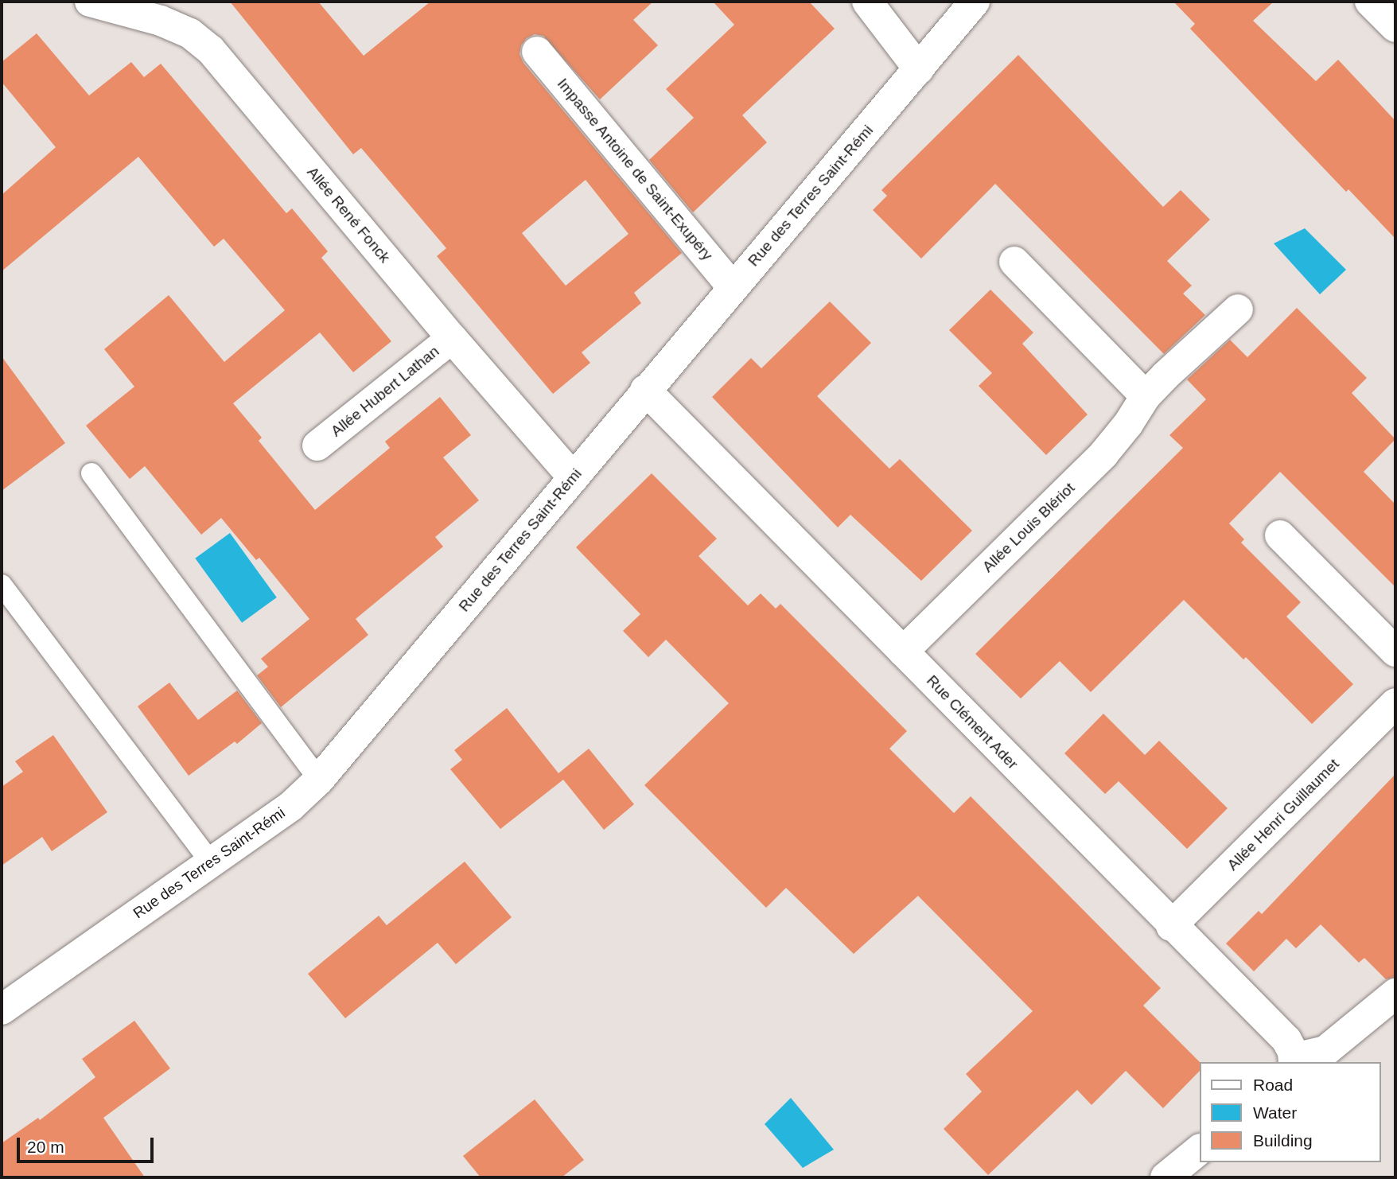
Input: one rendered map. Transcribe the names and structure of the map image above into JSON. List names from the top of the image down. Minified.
{"streets":{"street":["Impasse Antoine de Saint-Exupéry","Rue des Terres Saint-Rémi","Allée René Fonck","Allée Hubert Lathan","Allée Louis Blériot","Rue Clément Ader","Allée Henri Guillaumet"]},"crossings":[["Impasse Antoine de Saint-Exupéry","Rue des Terres Saint-Rémi"],["Rue des Terres Saint-Rémi","Allée René Fonck"],["Rue des Terres Saint-Rémi","Rue Clément Ader"],["Allée René Fonck","Allée Hubert Lathan"],["Allée Louis Blériot","Rue Clément Ader"],["Rue Clément Ader","Allée Henri Guillaumet"]],"legend":["Road","Water","Building"],"scale_bar":"20 m"}
